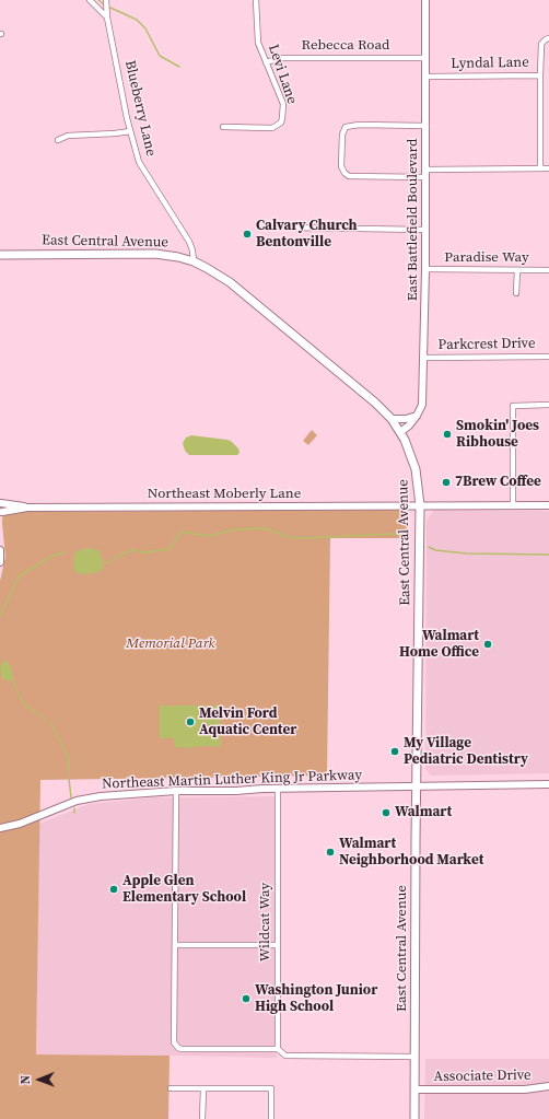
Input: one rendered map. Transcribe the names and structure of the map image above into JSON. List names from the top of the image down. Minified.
{"streets":{"main road":["East Central Avenue"],"street":["Rebecca Road","Lyndal Lane","Levi Lane","Blueberry Lane","East Battlefield Boulevard","Paradise Way","Parkcrest Drive","Northeast Moberly Lane","Northeast Martin Luther King Jr Parkway","Wildcat Way","Associate Drive"]},"crossings":[["Rebecca Road","Levi Lane"],["Rebecca Road","East Battlefield Boulevard"],["Lyndal Lane","East Battlefield Boulevard"],["Blueberry Lane","East Central Avenue"],["East Battlefield Boulevard","East Central Avenue"],["East Battlefield Boulevard","Paradise Way"],["East Battlefield Boulevard","Parkcrest Drive"],["East Central Avenue","Northeast Moberly Lane"],["East Central Avenue","Northeast Martin Luther King Jr Parkway"],["East Central Avenue","Associate Drive"],["Northeast Martin Luther King Jr Parkway","Wildcat Way"]],"parks":["Memorial Park"],"places":["Calvary Church Bentonville","Smokin' Joes Ribhouse","7Brew Coffee","Walmart Home Office","Melvin Ford Aquatic Center","My Village Pediatric Dentistry","Walmart","Walmart Neighborhood Market","Apple Glen Elementary School","Washington Junior High School"],"north":"left"}
